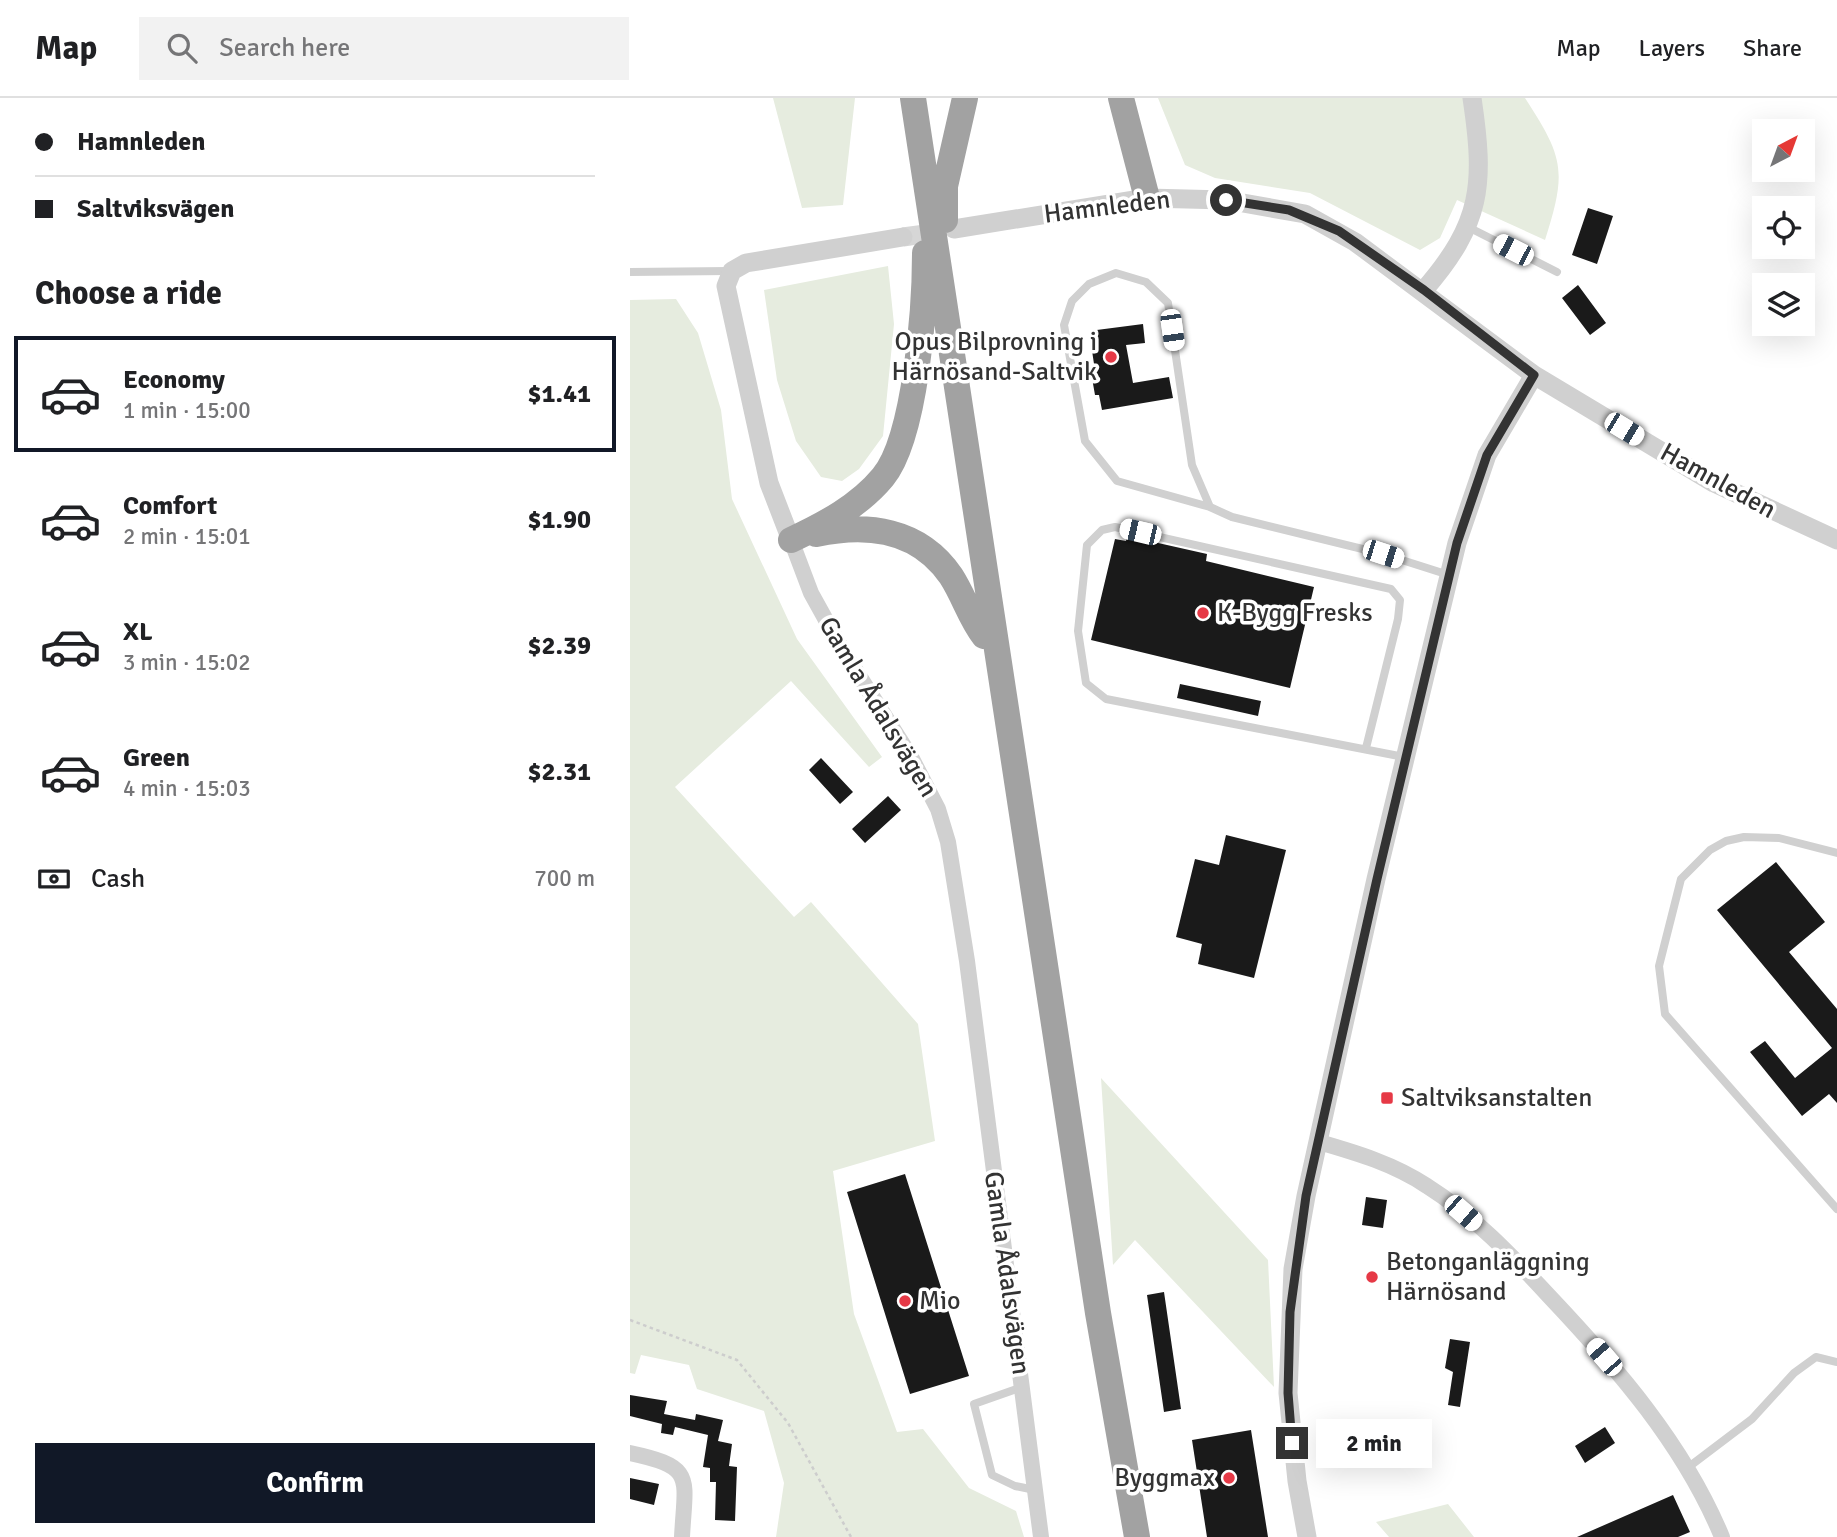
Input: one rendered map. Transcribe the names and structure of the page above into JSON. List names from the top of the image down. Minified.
{"streets":{"street":["Hamnleden","Gamla Ådalsvägen"]},"places":{"other":["Opus Bilprovning i Härnösand-Saltvik","K-Bygg Fresks","Betonganläggning Härnösand","Mio","Byggmax"],"transit":["Saltviksanstalten"]},"north":"top right","page":{"header":"Map","search":"Search here","nav":["Map","Layers","Share"],"banner":["Hamnleden","Saltviksvägen"],"heading":"Choose a ride","list":[{"name":"Economy","note":"1 min · 15:00","value":"$1.41"},{"name":"Comfort","note":"2 min · 15:01","value":"$1.90"},{"name":"XL","note":"3 min · 15:02","value":"$2.39"},{"name":"Green","note":"4 min · 15:03","value":"$2.31"}],"pay":["Cash","700 m"],"bubble":"2 min","buttons":"Confirm"}}
